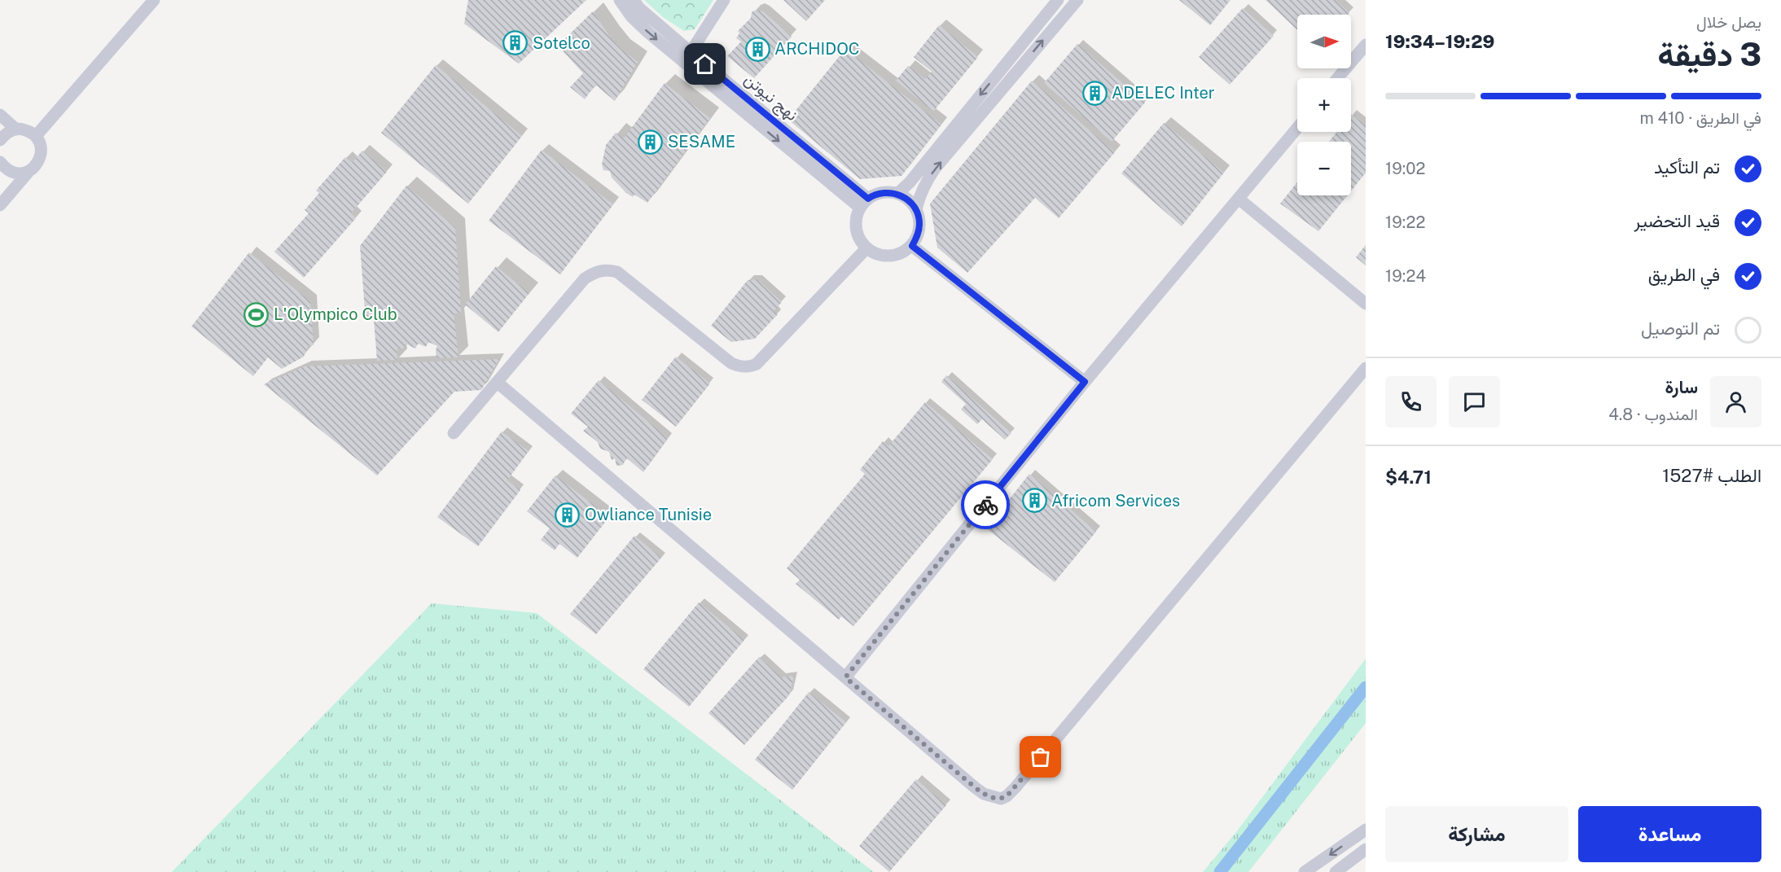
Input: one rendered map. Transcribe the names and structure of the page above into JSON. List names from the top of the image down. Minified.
{"streets":{"street":["نهج نيوتن"]},"places":{"building":["Sotelco","ARCHIDOC","ADELEC Inter","SESAME","Africom Services","Owliance Tunisie"],"sports":["L'Olympico Club"]},"north":"right","page":{"heading":["3 دقيقة","يصل خلال","19:29–19:34"],"panel":["سارة","المندوب · 4.8","الطلب #1527","$4.71"],"map_buttons":["+","−"],"bar":"في الطريق · 410 m","list":[["تم التأكيد","19:02"],["قيد التحضير","19:22"],["في الطريق","19:24"],"تم التوصيل"],"buttons":["مساعدة","مشاركة"]}}
